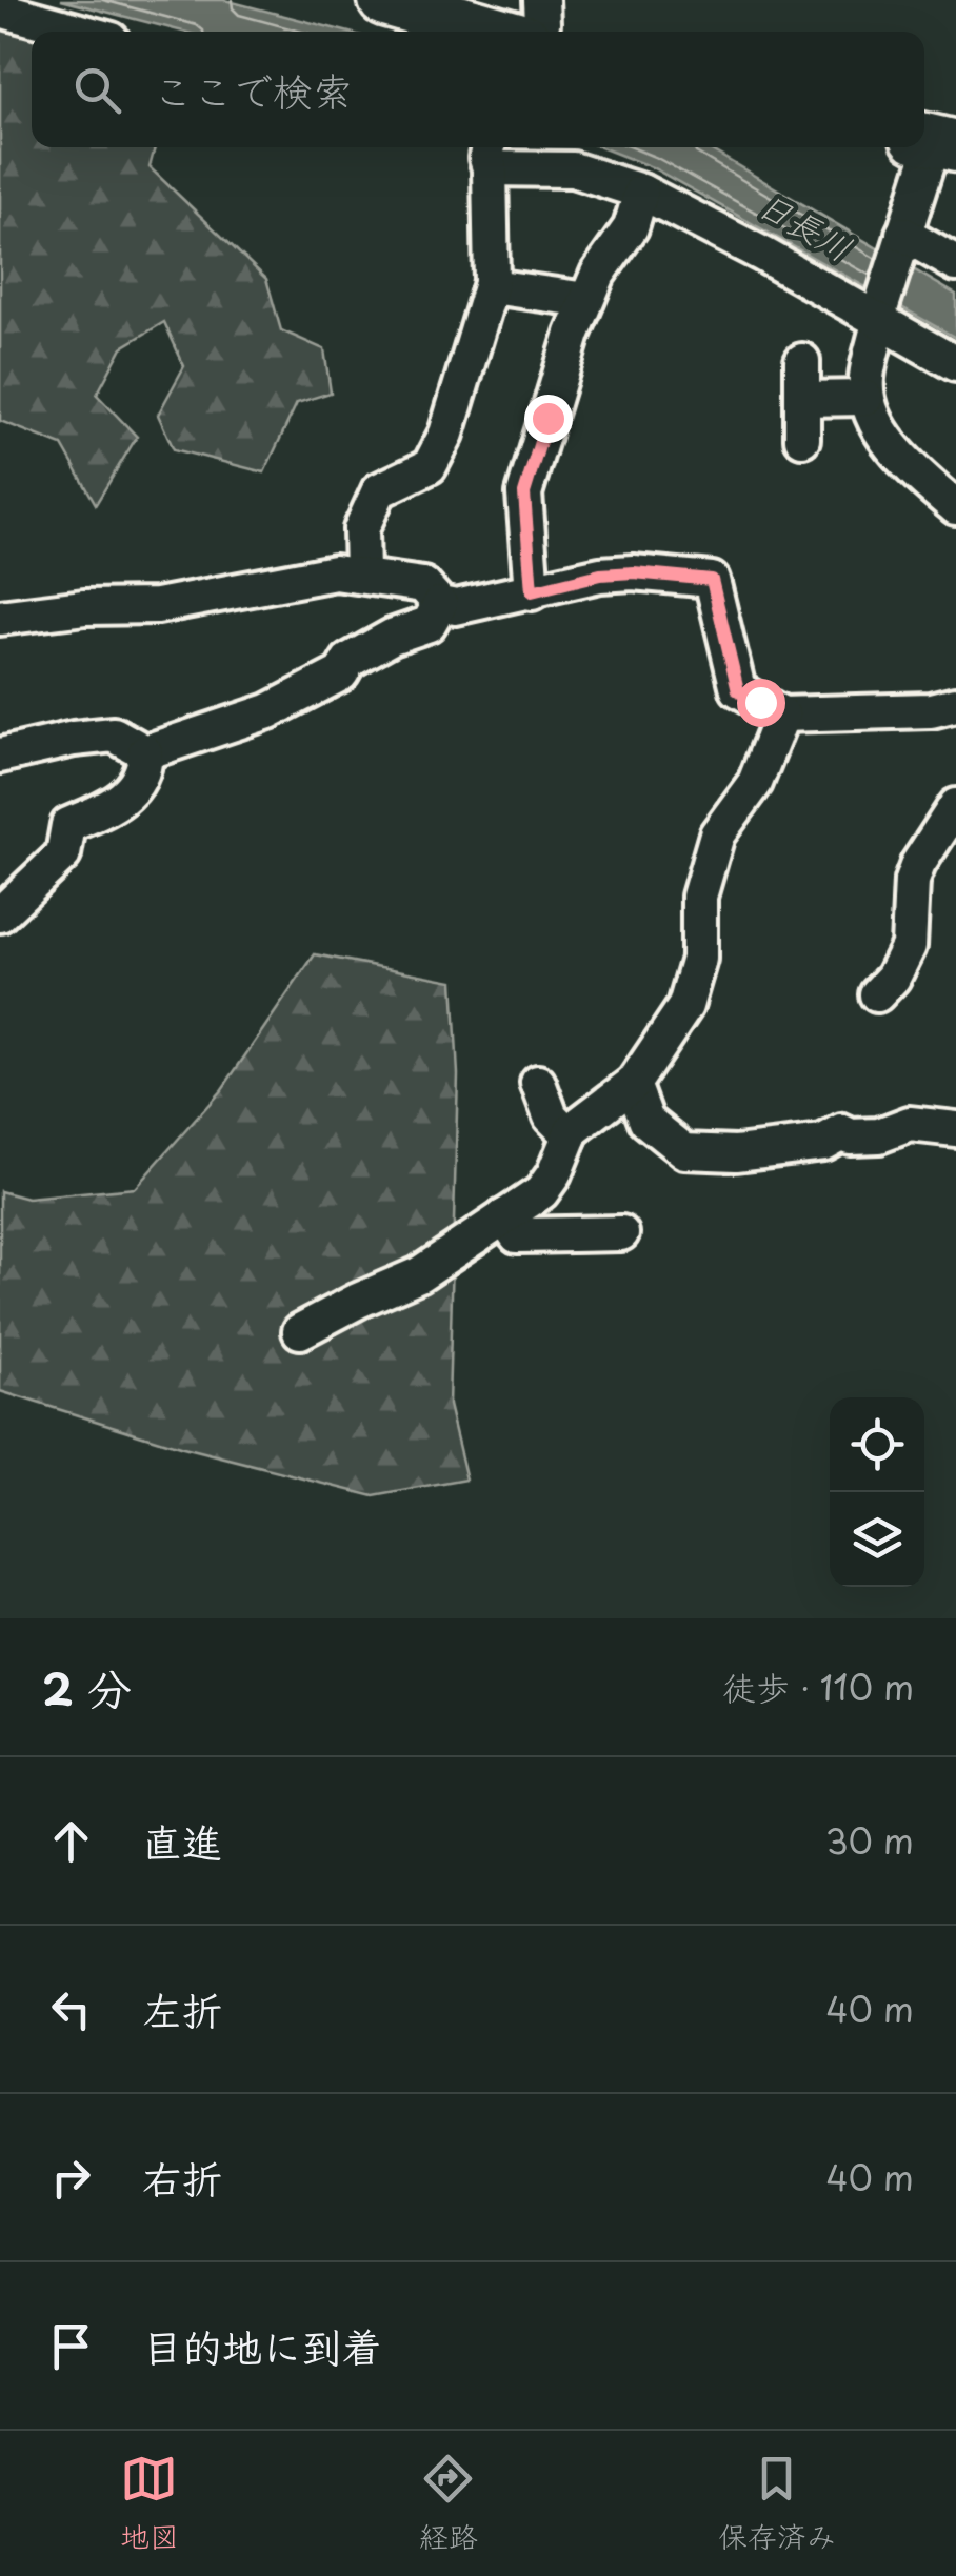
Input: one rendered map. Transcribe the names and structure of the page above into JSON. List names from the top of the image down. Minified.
{"water":["日長川"],"page":{"search":"ここで検索","heading":["2 分","徒歩 · 110 m"],"list":[["直進","30 m"],["左折","40 m"],["右折","40 m"],"目的地に到着"],"nav":["地図","経路","保存済み"]}}
